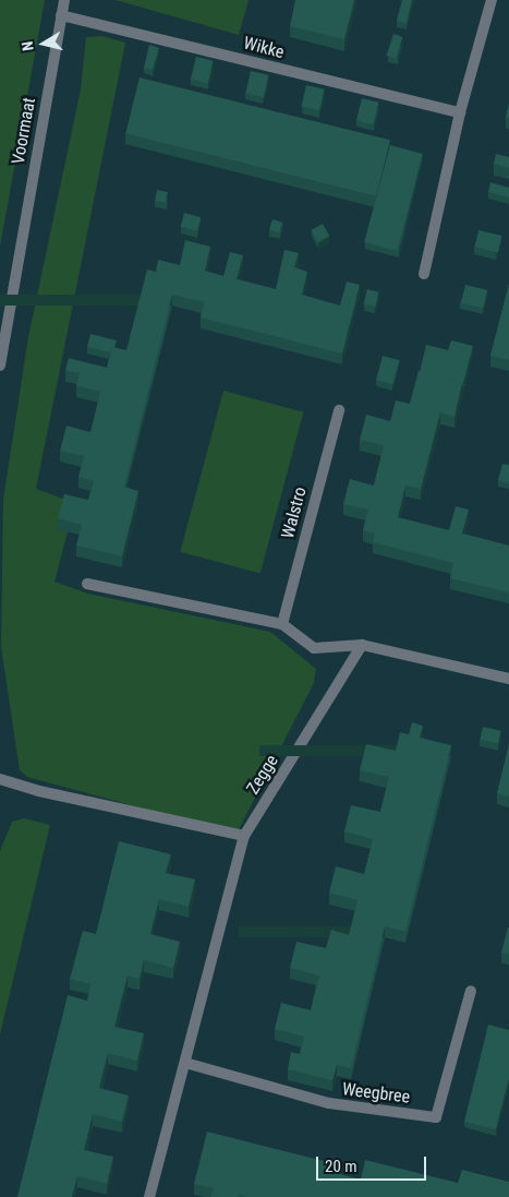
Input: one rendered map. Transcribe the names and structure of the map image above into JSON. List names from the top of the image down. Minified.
{"streets":{"street":["Wikke","Voormaat","Walstro","Zegge","Weegbree"]},"crossings":[["Wikke","Voormaat"]],"scale_bar":"20 m","north":"left"}
